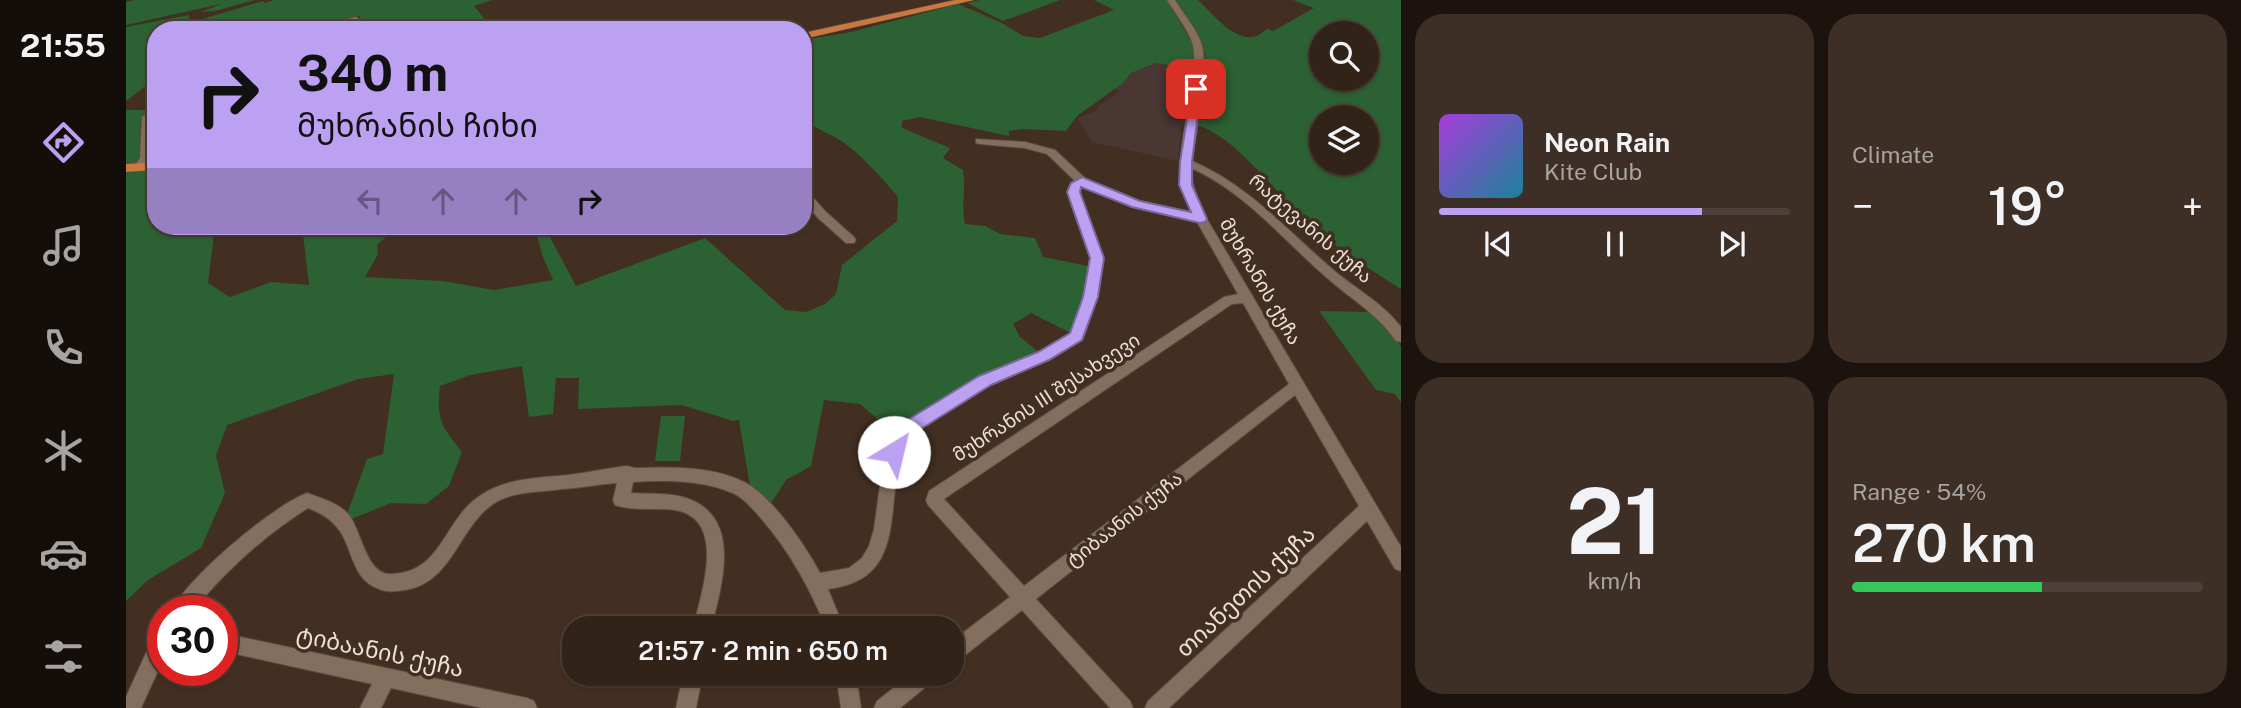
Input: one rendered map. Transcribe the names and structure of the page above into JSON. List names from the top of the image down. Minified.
{"streets":{"street":["რატევანის ქუჩა","მუხრანის ქუჩა","მუხრანის III შესახვევი","ტიბაანის ქუჩა","თიანეთის ქუჩა"]},"crossings":[["რატევანის ქუჩა","მუხრანის ქუჩა"],["მუხრანის ქუჩა","მუხრანის III შესახვევი"],["მუხრანის ქუჩა","ტიბაანის ქუჩა"],["მუხრანის ქუჩა","თიანეთის ქუჩა"],["მუხრანის III შესახვევი","ტიბაანის ქუჩა"]],"page":{"tabs":"21:55","tile":["Climate",["21","km/h"],["Range · 54%","270 km"]],"turn":["340 m","მუხრანის ჩიხი"],"song":["Neon Rain","Kite Club"],"heat":["−","19°","+"],"limit":"30","trip":"21:57 · 2 min · 650 m"}}
